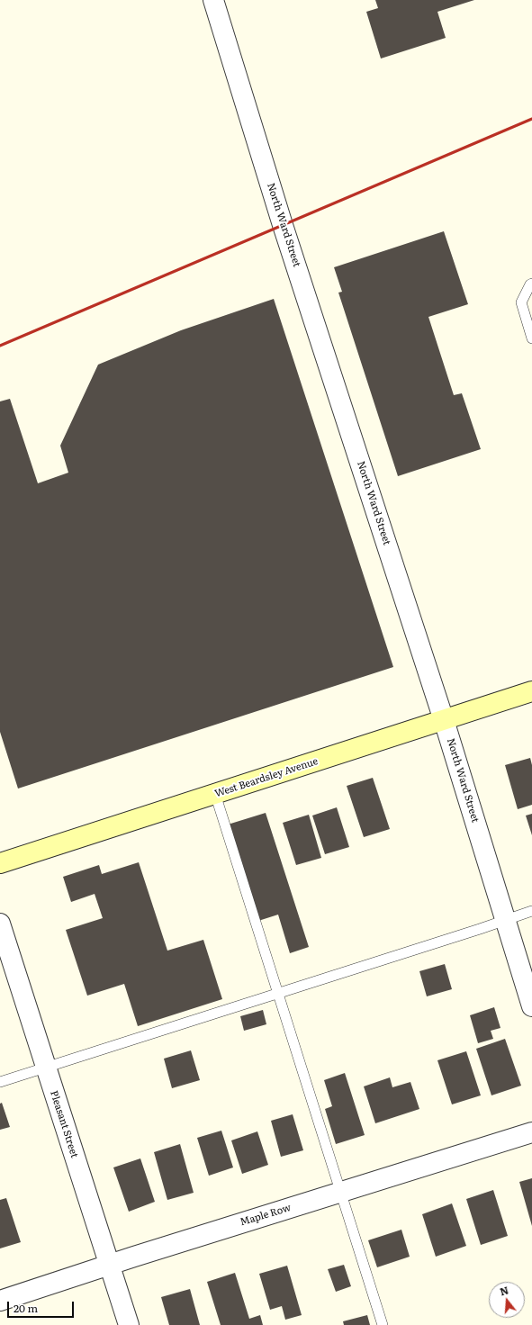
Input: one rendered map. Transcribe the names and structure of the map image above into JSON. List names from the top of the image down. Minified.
{"streets":{"main road":["West Beardsley Avenue"],"street":["North Ward Street","Pleasant Street","Maple Row"]},"crossings":[["North Ward Street","West Beardsley Avenue"],["Pleasant Street","Maple Row"]],"scale_bar":"20 m","north":"top"}
